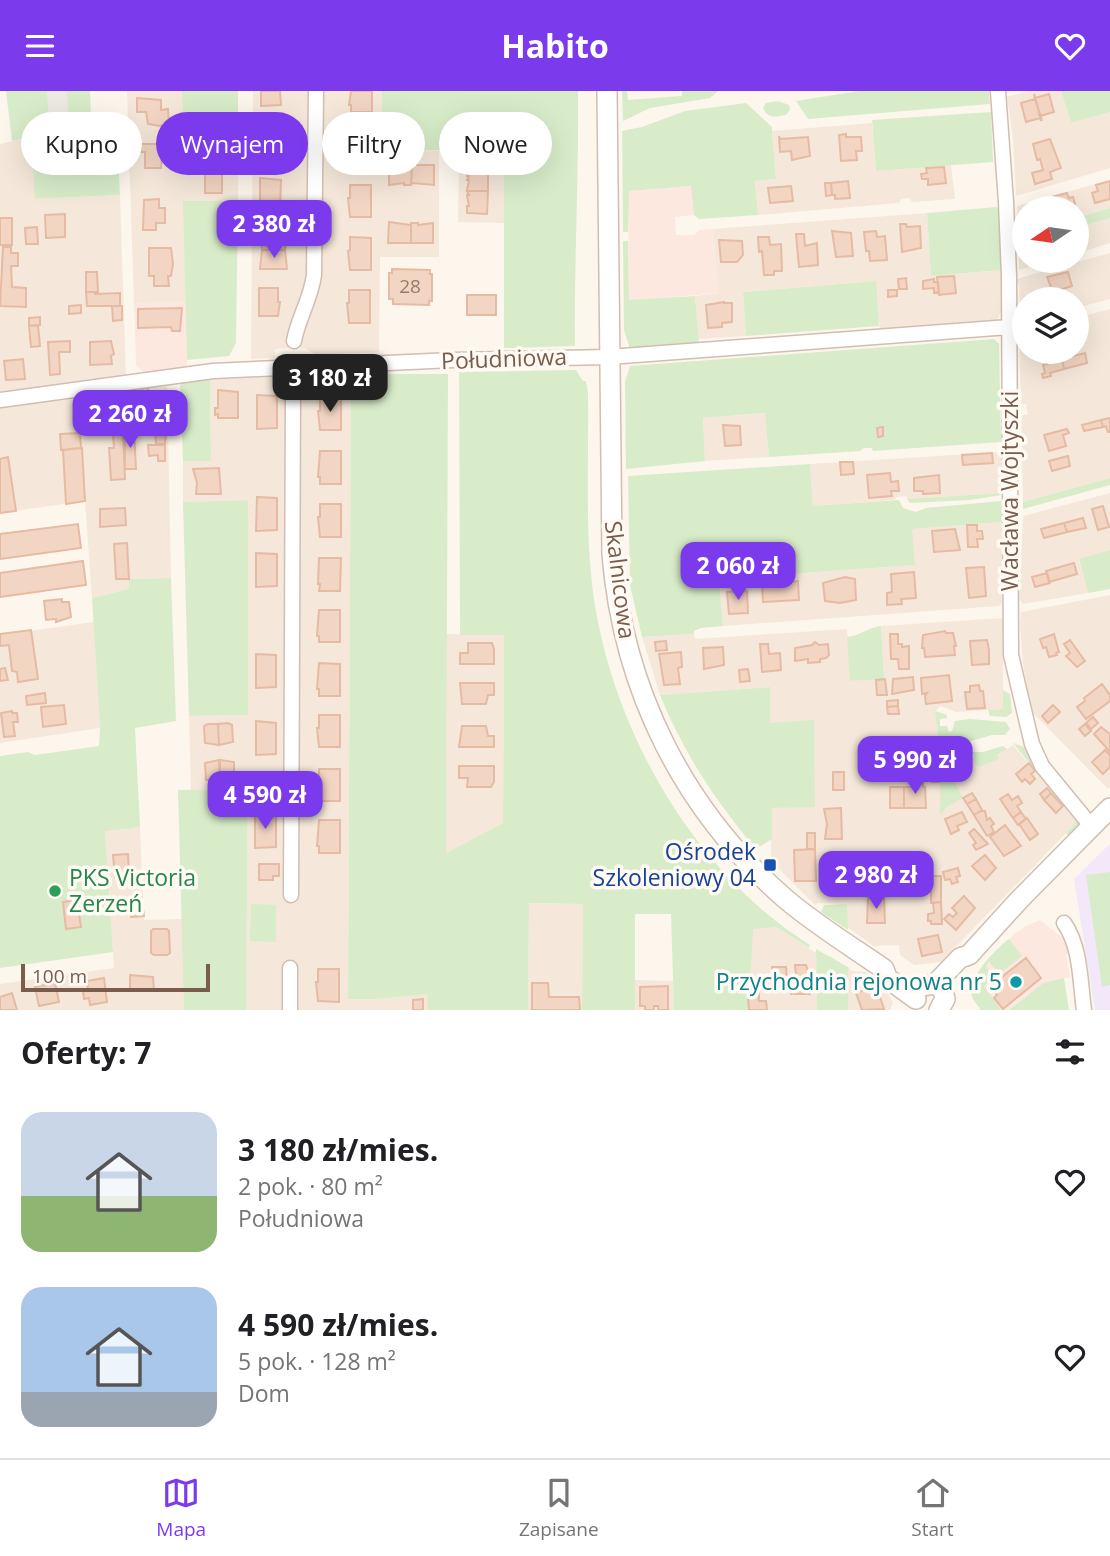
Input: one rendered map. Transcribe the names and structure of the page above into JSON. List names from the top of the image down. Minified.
{"streets":{"street":["Południowa","Wacława Wojtyszki","Skalnicowa"]},"crossings":[["Południowa","Wacława Wojtyszki"],["Południowa","Skalnicowa"]],"places":{"transit":["Ośrodek Szkoleniowy 04"],"other":["PKS Victoria Zerzeń","Przychodnia rejonowa nr 5"]},"house_numbers":["28"],"scale_bar":"100 m","north":"left","page":{"header":"Habito","chip":["Kupno","Wynajem","Filtry","Nowe"],"price":["2 380 zł","3 180 zł","2 260 zł","2 060 zł","5 990 zł","4 590 zł","2 980 zł"],"scale":"100 m","heading":"Oferty: 7","list":[{"name":"3 180 zł/mies.","note":"2 pok. · 80 m² · Południowa"},{"name":"4 590 zł/mies.","note":"5 pok. · 128 m² · Dom"}],"tabs":["Mapa","Zapisane","Start"]}}
